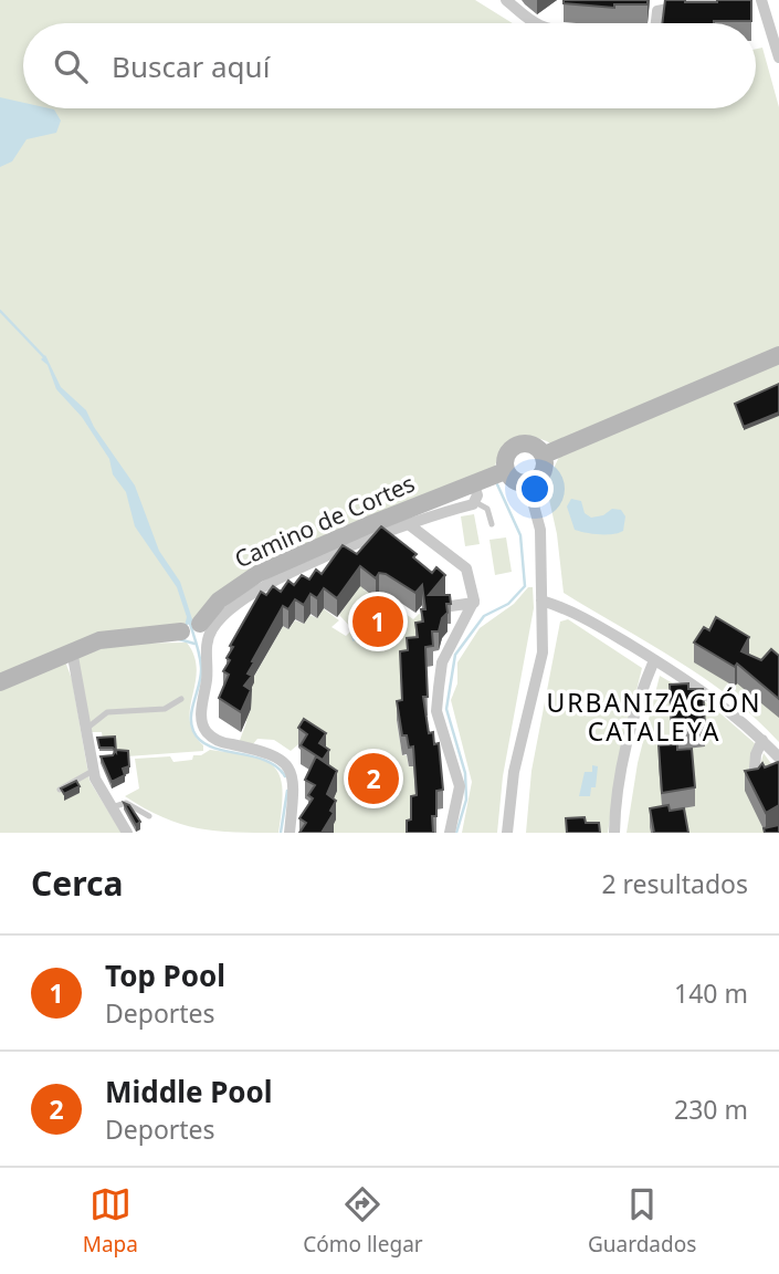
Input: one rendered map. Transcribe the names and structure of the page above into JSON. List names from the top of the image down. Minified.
{"streets":{"street":["Camino de Cortes"]},"districts":["URBANIZACIÓN CATALEYA"],"page":{"search":"Buscar aquí","pins":["1","2"],"heading":["Cerca","2 resultados"],"list":[{"mark":"1","name":"Top Pool","note":"Deportes","value":"140 m"},{"mark":"2","name":"Middle Pool","note":"Deportes","value":"230 m"}],"nav":["Mapa","Cómo llegar","Guardados"]}}
